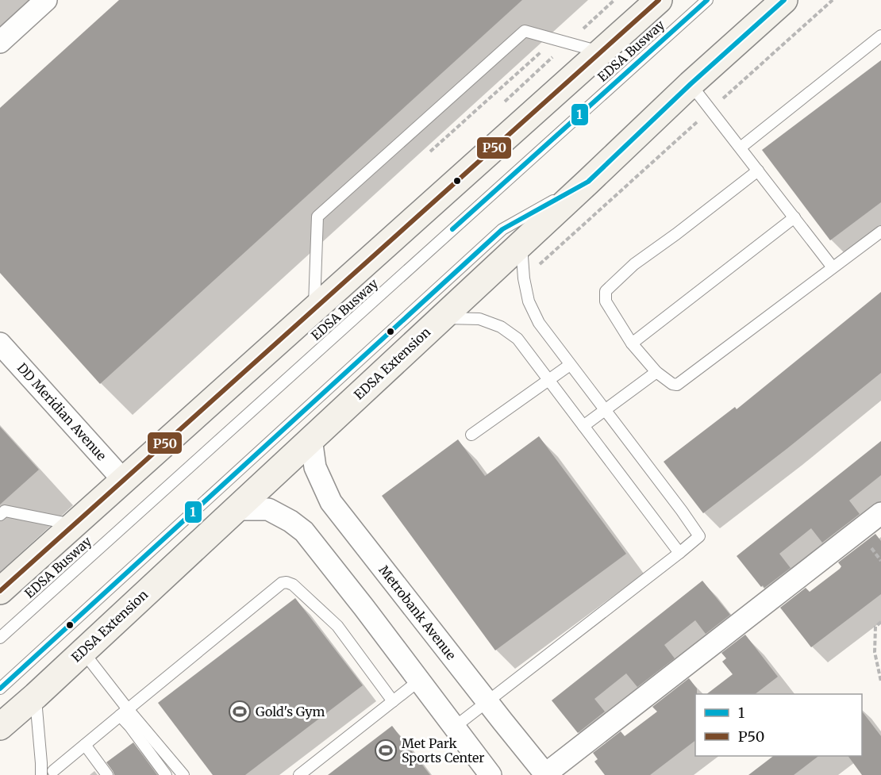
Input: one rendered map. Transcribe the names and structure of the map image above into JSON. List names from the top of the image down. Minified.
{"streets":{"main road":["EDSA Extension"],"street":["DD Meridian Avenue","Metrobank Avenue"],"lane":["EDSA Busway"]},"crossings":[["EDSA Extension","Metrobank Avenue"]],"places":{"sports":["Gold's Gym","Met Park Sports Center"]},"lines":["transit line 1","transit line P50"],"legend":["1","P50"]}
